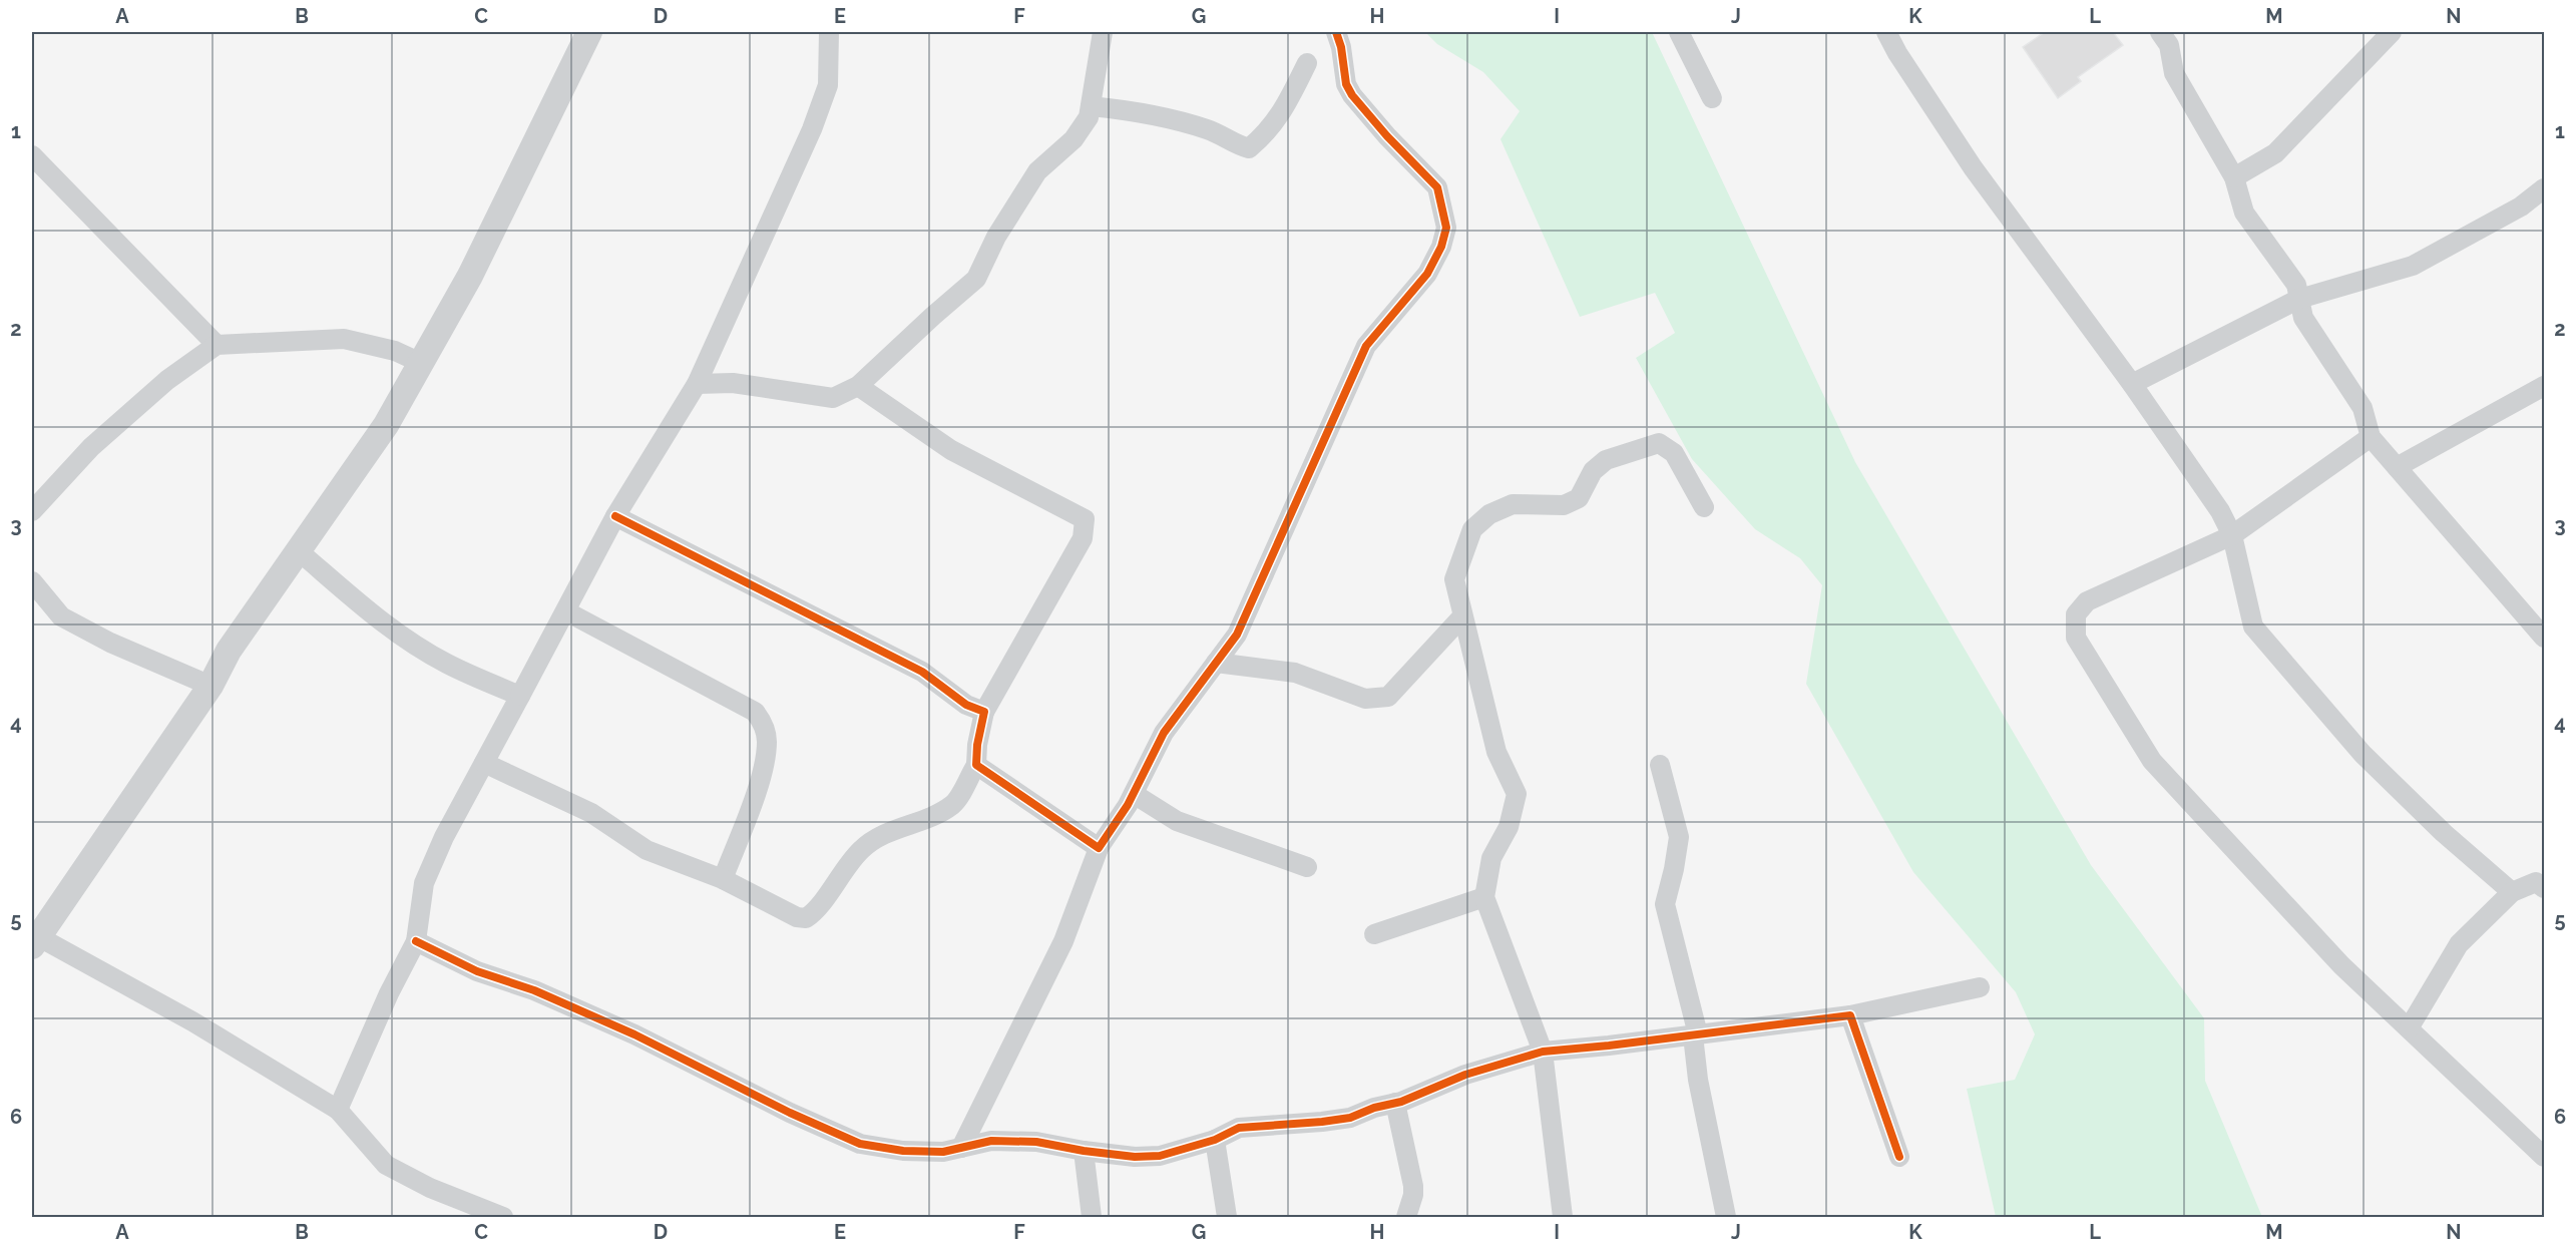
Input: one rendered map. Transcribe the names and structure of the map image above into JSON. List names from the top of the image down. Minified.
{"grid":{"columns":["A","B","C","D","E","F","G","H","I","J","K","L","M","N"],"rows":["1","2","3","4","5","6"]}}
